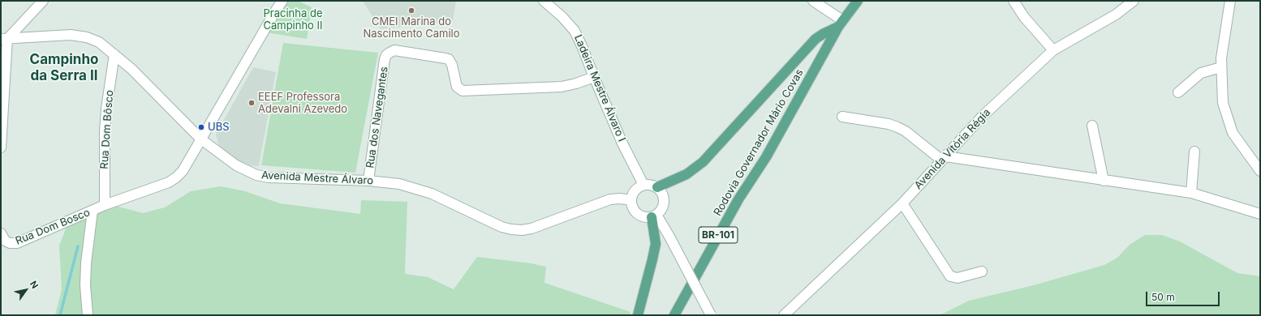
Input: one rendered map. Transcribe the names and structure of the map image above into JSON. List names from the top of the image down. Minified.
{"streets":{"main road":["Rodovia Governador Mário Covas","BR-101"],"street":["Ladeira Mestre Álvaro I","Rua dos Navegantes","Rua Dom Bôsco","Avenida Vitória Régia","Avenida Mestre Álvaro","Rua Dom Bosco"]},"crossings":[["Ladeira Mestre Álvaro I","Rua dos Navegantes"],["Ladeira Mestre Álvaro I","Avenida Mestre Álvaro"],["Rua dos Navegantes","Avenida Mestre Álvaro"],["Rua Dom Bôsco","Avenida Mestre Álvaro"],["Rua Dom Bôsco","Rua Dom Bosco"],["Avenida Mestre Álvaro","Rua Dom Bosco"]],"districts":["Campinho da Serra II"],"parks":["Pracinha de Campinho II"],"places":["CMEI Marina do Nascimento Camilo","EEEF Professora Adevalni Azevedo","UBS"],"scale_bar":"50 m","north":"top right"}
